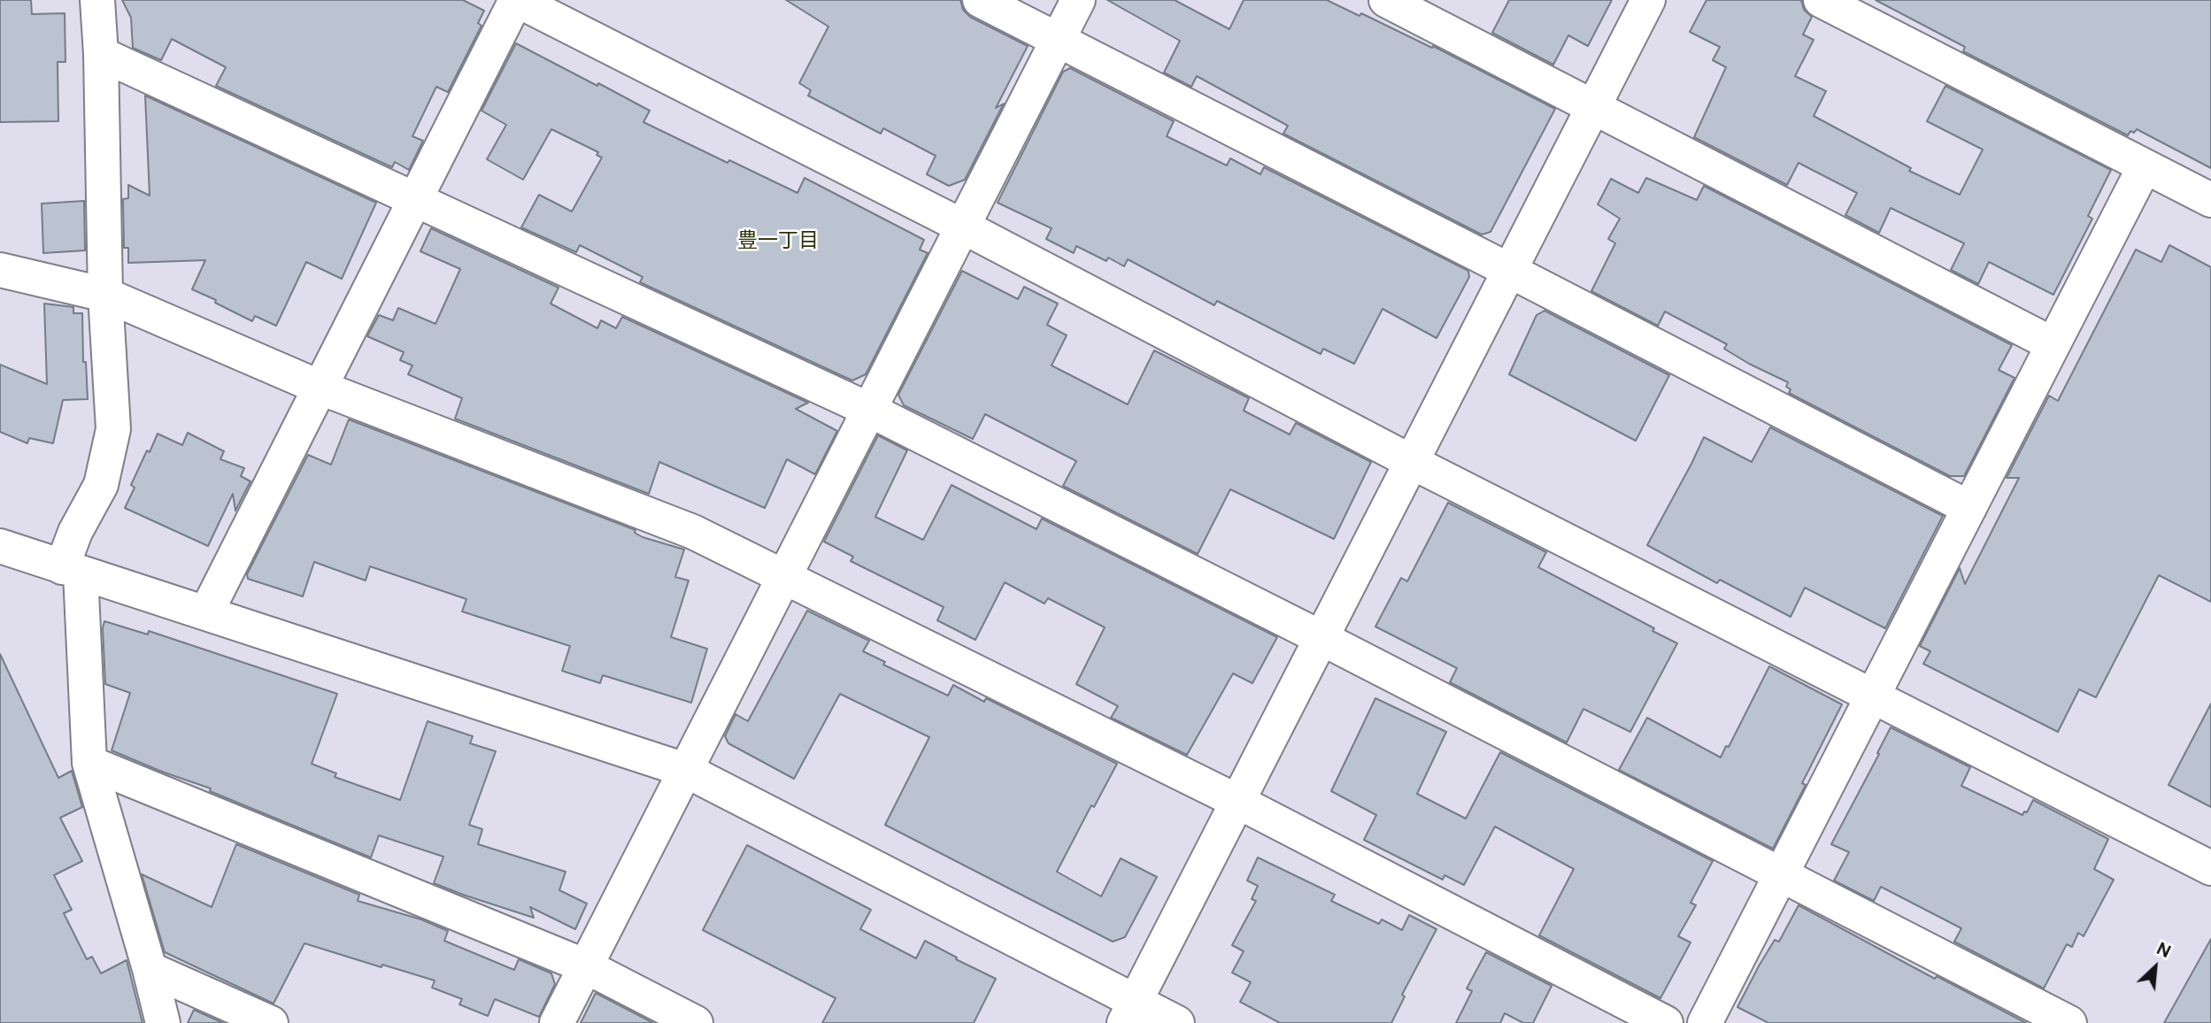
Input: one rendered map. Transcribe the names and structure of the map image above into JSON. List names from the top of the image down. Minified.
{"districts":["豊一丁目"],"north":"top right"}
